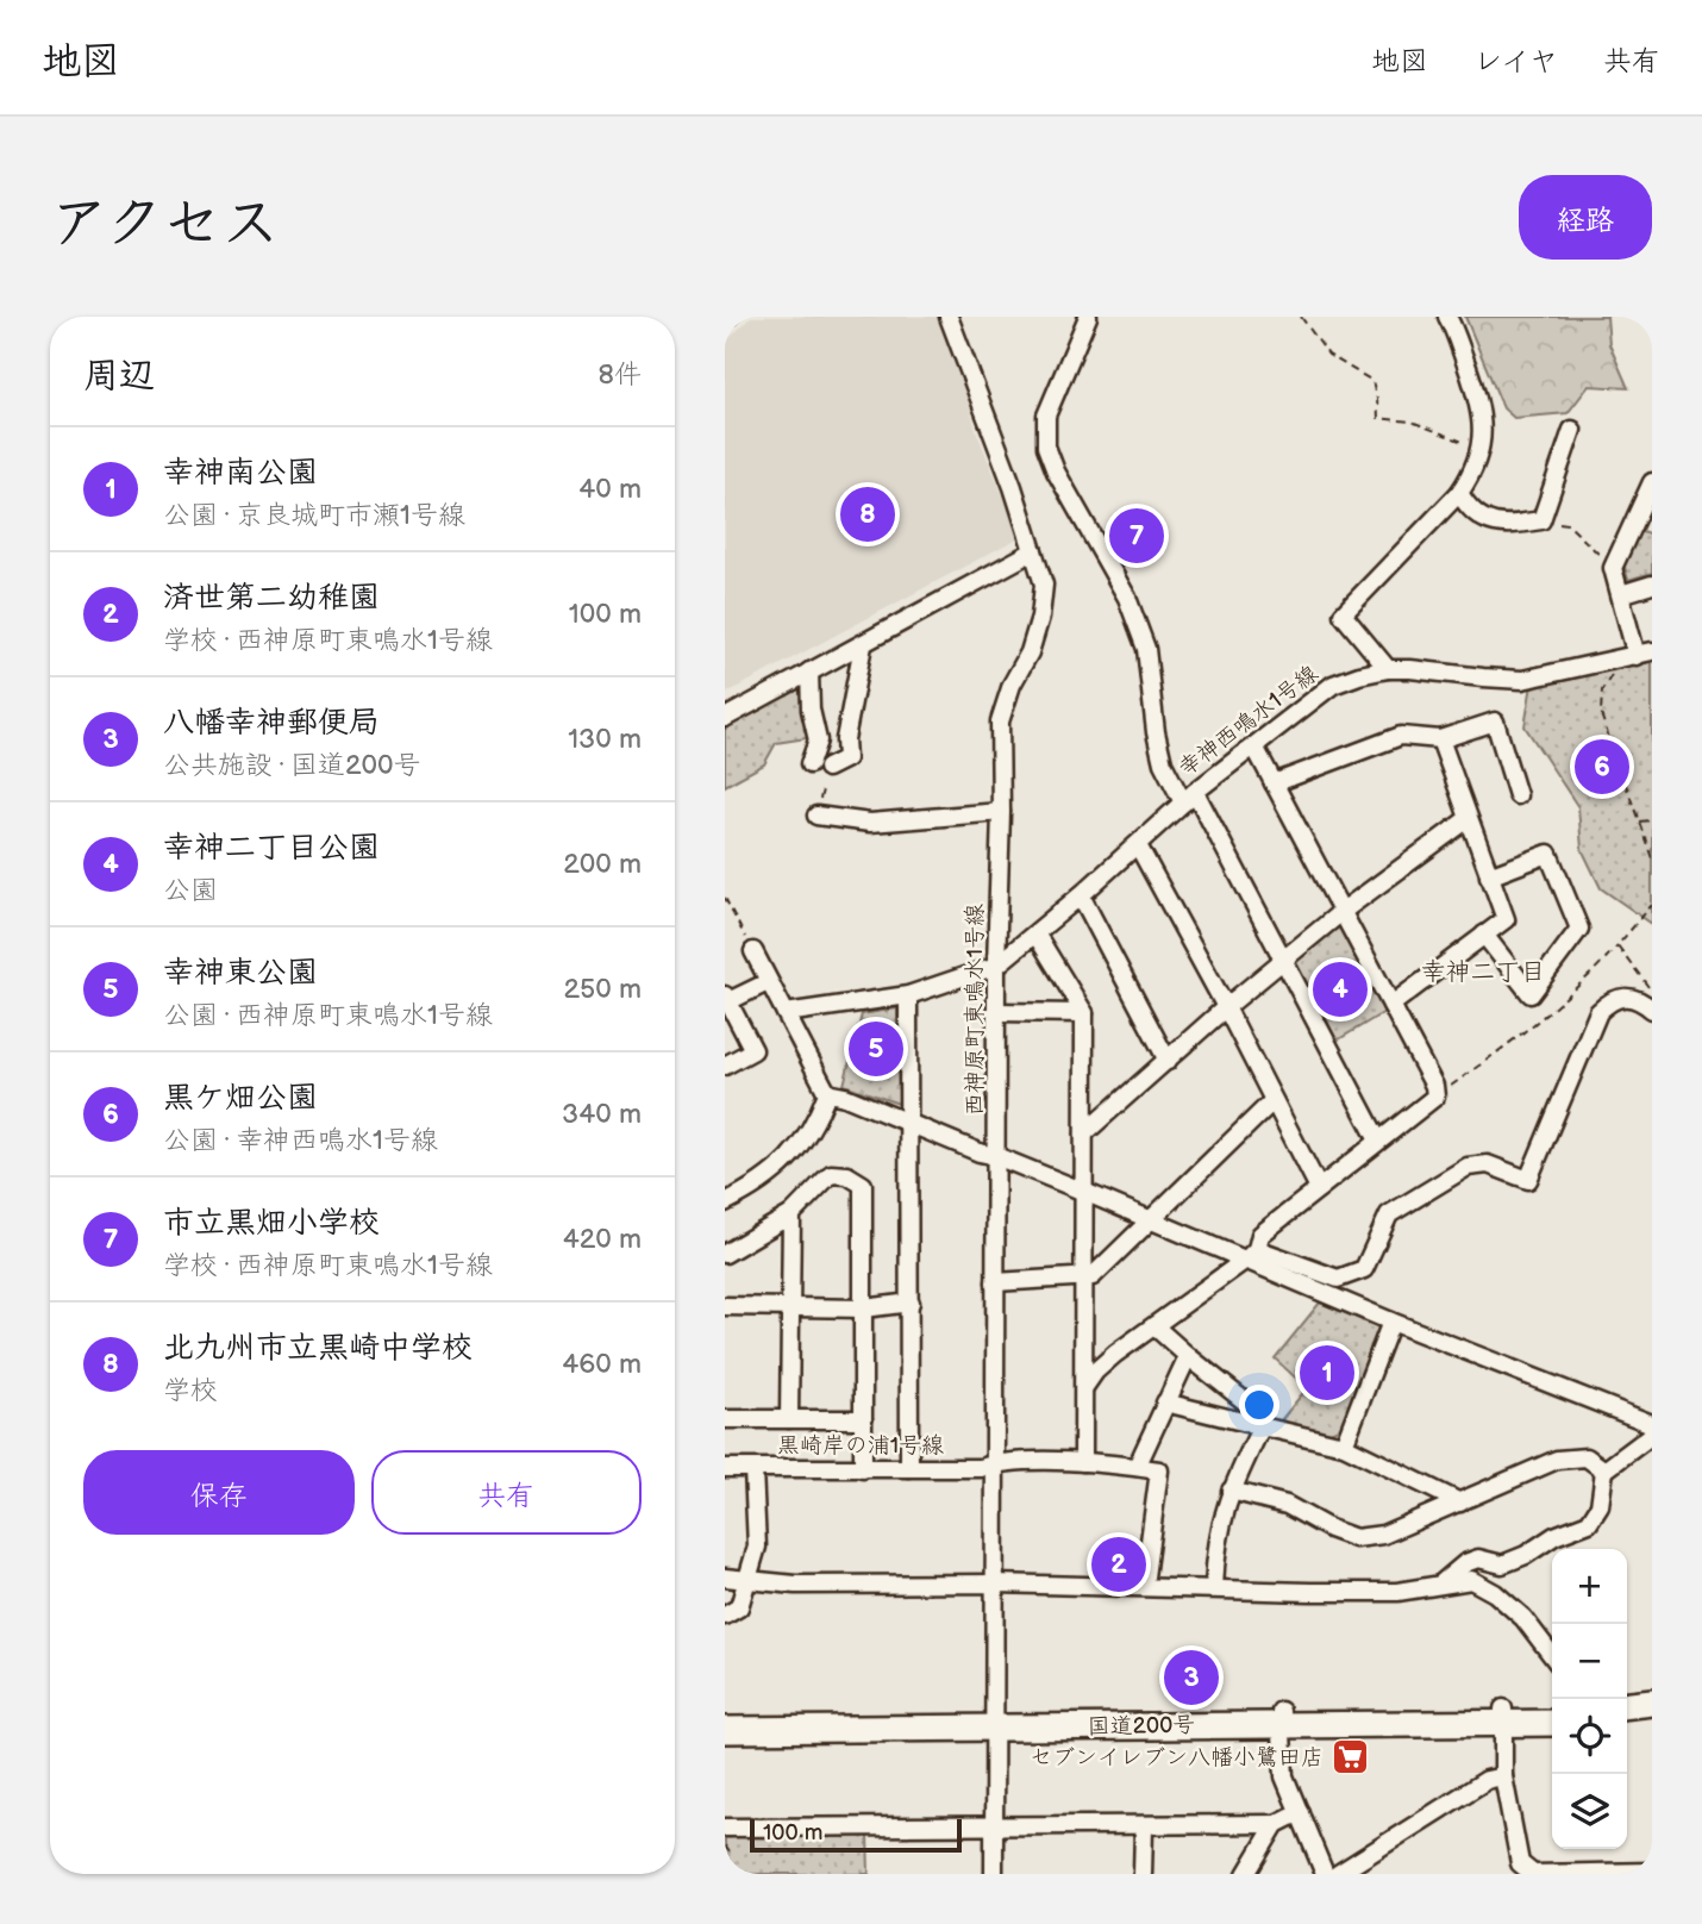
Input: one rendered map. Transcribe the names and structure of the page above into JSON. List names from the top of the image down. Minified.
{"streets":{"highway":["国道200号"],"street":["幸神西鳴水1号線","西神原町東鳴水1号線","黒崎岸の浦1号線"]},"crossings":[["幸神西鳴水1号線","西神原町東鳴水1号線"],["西神原町東鳴水1号線","黒崎岸の浦1号線"],["西神原町東鳴水1号線","国道200号"]],"districts":["幸神二丁目"],"places":{"supermarket":["セブンイレブン八幡小鷺田店"]},"scale_bar":"100 m","page":{"header":"地図","nav":["地図","レイヤ","共有"],"title":"アクセス","buttons":["経路",["保存","共有"]],"heading":["周辺","8件"],"list":[{"mark":"1","name":"幸神南公園","note":"公園 · 京良城町市瀬1号線","value":"40 m"},{"mark":"2","name":"済世第二幼稚園","note":"学校 · 西神原町東鳴水1号線","value":"100 m"},{"mark":"3","name":"八幡幸神郵便局","note":"公共施設 · 国道200号","value":"130 m"},{"mark":"4","name":"幸神二丁目公園","note":"公園","value":"200 m"},{"mark":"5","name":"幸神東公園","note":"公園 · 西神原町東鳴水1号線","value":"250 m"},{"mark":"6","name":"黒ケ畑公園","note":"公園 · 幸神西鳴水1号線","value":"340 m"},{"mark":"7","name":"市立黒畑小学校","note":"学校 · 西神原町東鳴水1号線","value":"420 m"},{"mark":"8","name":"北九州市立黒崎中学校","note":"学校","value":"460 m"}],"pins":["8","7","6","4","5","1","2","3"],"map_buttons":["+","−"],"scale":"100 m"}}
